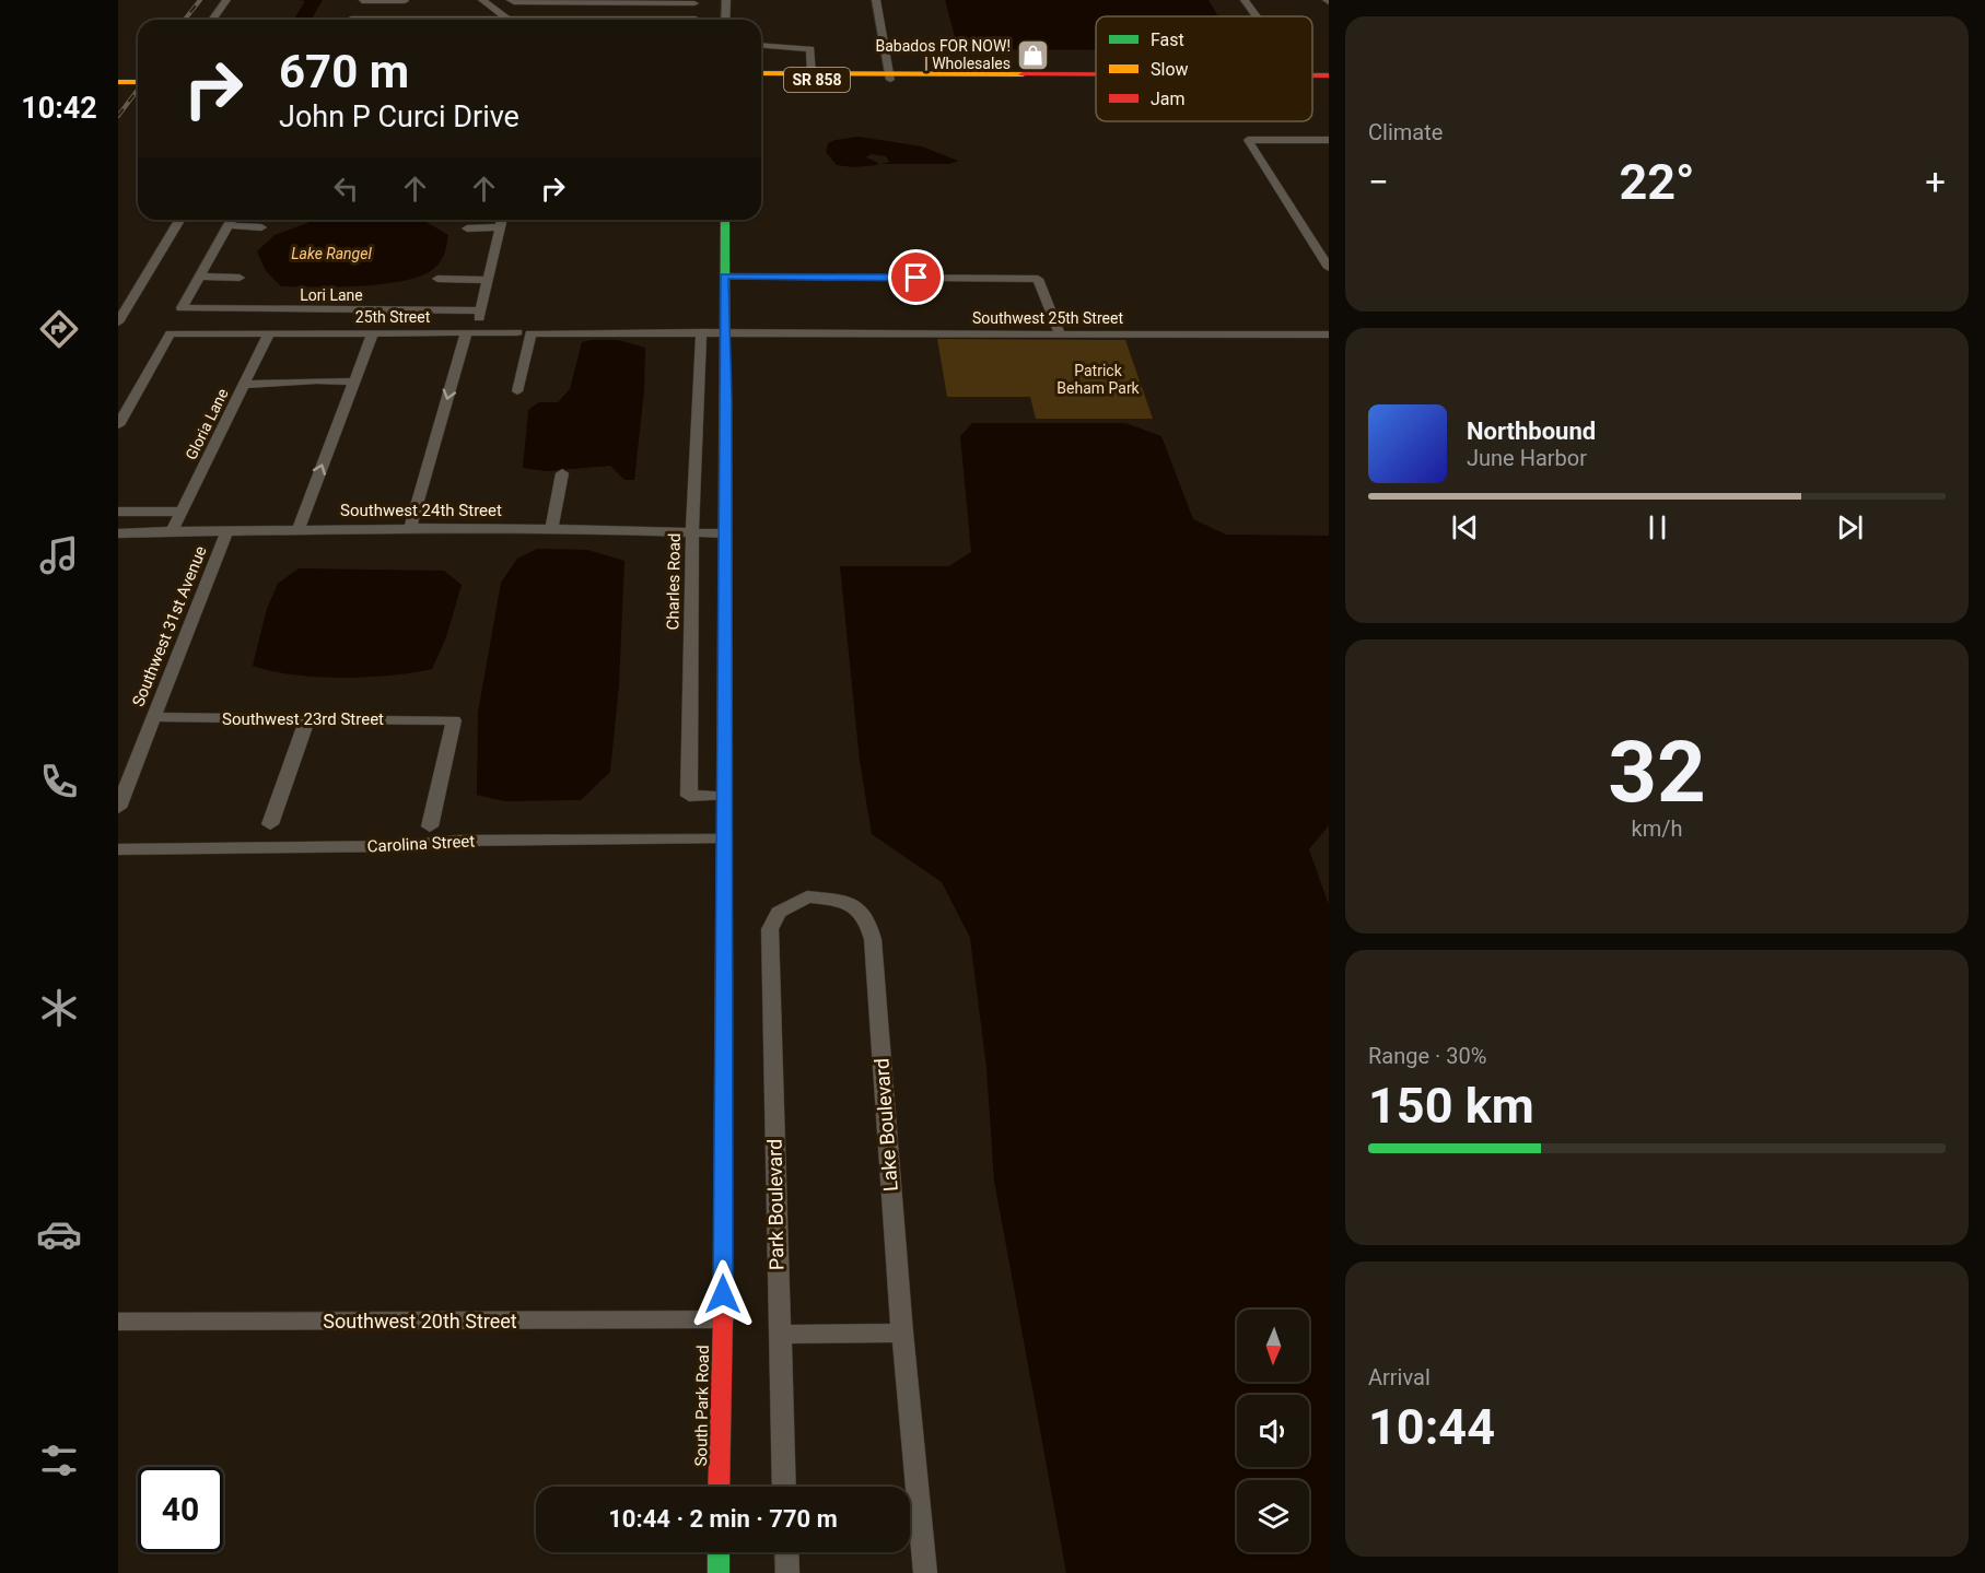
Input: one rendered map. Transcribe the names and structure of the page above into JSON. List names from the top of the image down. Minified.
{"streets":{"street":["SR 858","Lori Lane","25th Street","Southwest 25th Street","Gloria Lane","Southwest 24th Street","Charles Road","Southwest 31st Avenue","Southwest 23rd Street","Carolina Street","Lake Boulevard","Park Boulevard","Southwest 20th Street","South Park Road"]},"crossings":[["25th Street","Gloria Lane"],["Southwest 25th Street","Charles Road"],["Southwest 25th Street","South Park Road"],["Gloria Lane","Southwest 24th Street"],["Southwest 24th Street","Charles Road"],["Southwest 24th Street","Southwest 31st Avenue"],["Southwest 24th Street","South Park Road"],["Charles Road","South Park Road"],["Southwest 31st Avenue","Southwest 23rd Street"],["Carolina Street","South Park Road"],["Lake Boulevard","Park Boulevard"],["Southwest 20th Street","South Park Road"]],"water":["Lake Rangel"],"parks":["Patrick Beham Park"],"places":{"shop":["Babados FOR NOW! | Wholesales"]},"legend":["Fast","Slow","Jam"],"north":"bottom","page":{"tabs":"10:42","tile":["Climate",["32","km/h"],["Range · 30%","150 km"],["Arrival","10:44"]],"turn":["670 m","John P Curci Drive"],"heat":["−","22°","+"],"song":["Northbound","June Harbor"],"limit":"40","trip":"10:44 · 2 min · 770 m"}}
